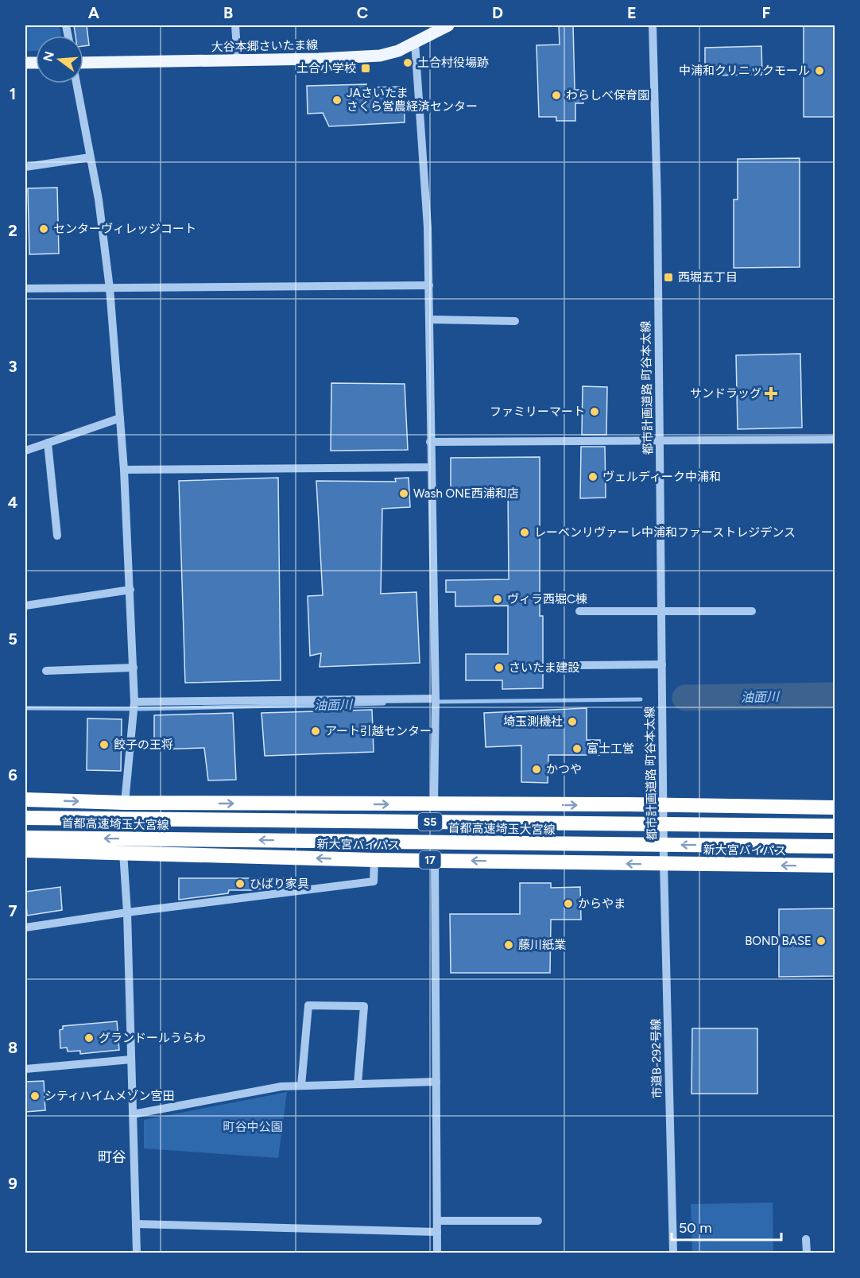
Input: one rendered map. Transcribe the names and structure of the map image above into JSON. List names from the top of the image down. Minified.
{"streets":{"highway":["S5","首都高速埼玉大宮線","新大宮バイパス","17"],"main road":["大谷本郷さいたま線"],"street":["都市計画道路 町谷本太線","市道B-292号線"]},"crossings":[["都市計画道路 町谷本太線","新大宮バイパス"],["都市計画道路 町谷本太線","市道B-292号線"],["新大宮バイパス","市道B-292号線"]],"districts":["町谷"],"water":["油面川"],"parks":["町谷中公園"],"places":{"other":["土合村役場跡","中浦和クリニックモール","わらしべ保育園","JAさいたま さくら営農経済センター","センターヴィレッジコート","ファミリーマート","ヴェルディーク中浦和","Wash ONE西浦和店","レーベンリヴァーレ中浦和ファーストレジデンス","ヴィラ西堀C棟","さいたま建設","埼玉測機社","アート引越センター","餃子の王将","富士工営","かつや","ひばり家具","からやま","BOND BASE","藤川紙業","グランドールうらわ","シティハイムメゾン宮田"],"transit":["土合小学校","西堀五丁目"],"health":["サンドラッグ"]},"scale_bar":"50 m","north":"left","grid":{"columns":["A","B","C","D","E","F"],"rows":["1","2","3","4","5","6","7","8","9"]}}
